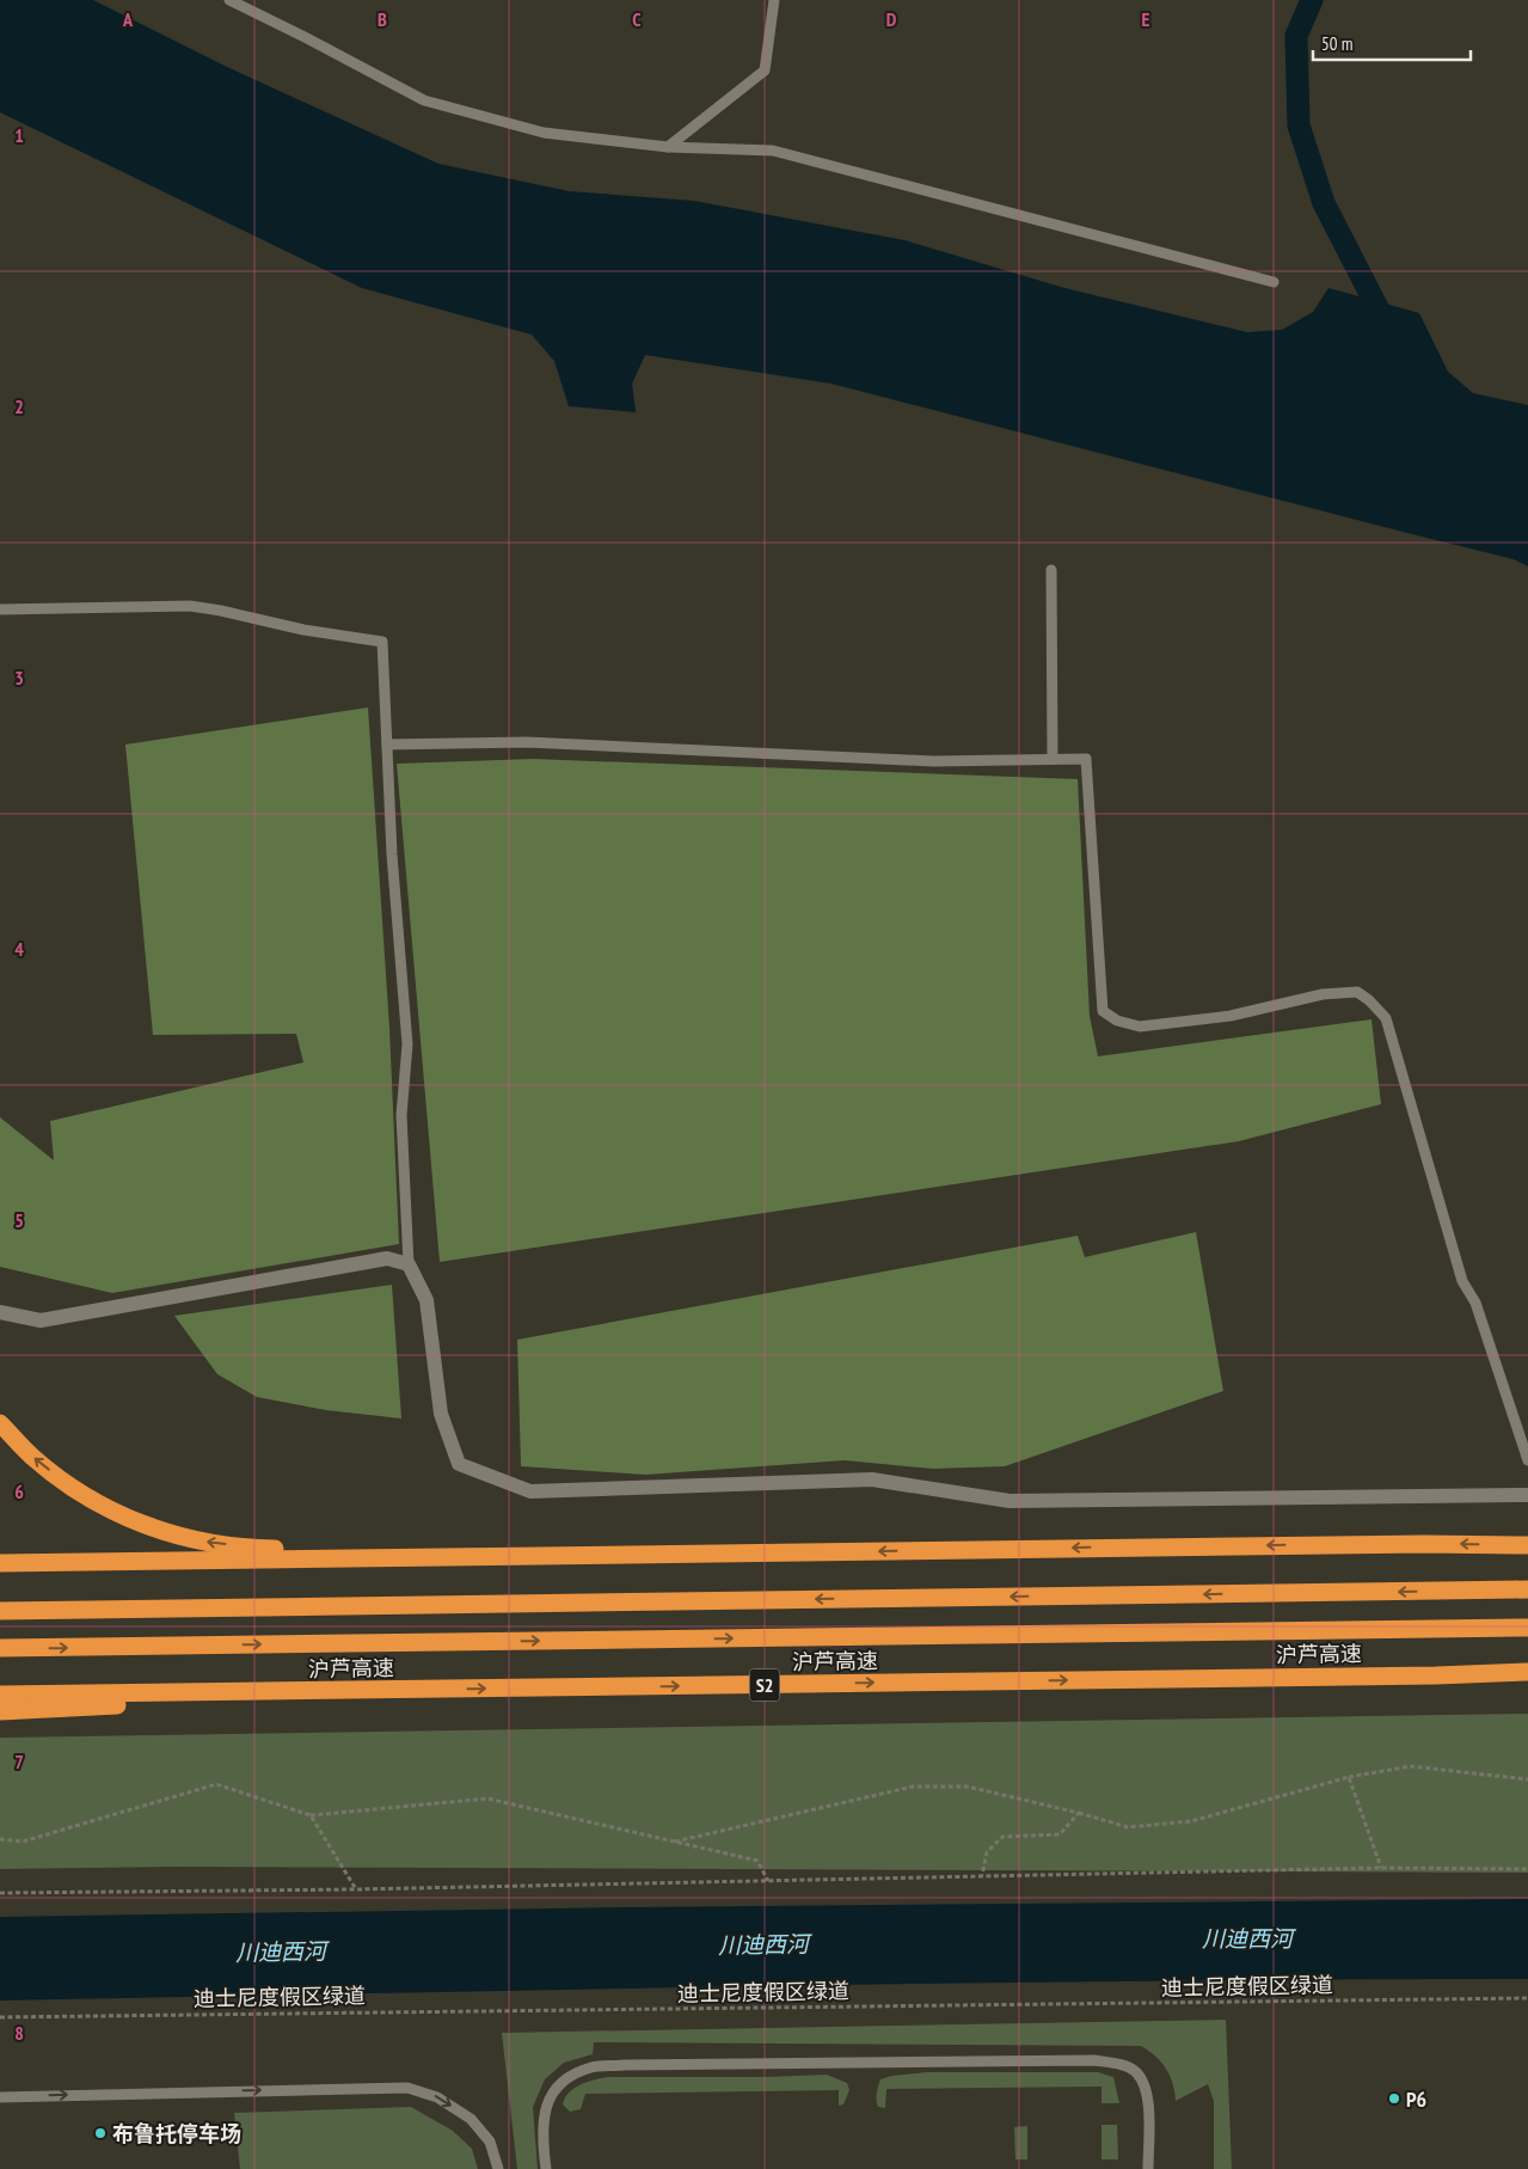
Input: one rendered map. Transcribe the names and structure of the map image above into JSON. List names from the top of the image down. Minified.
{"streets":{"highway":["沪芦高速","S2"],"path":["迪士尼度假区绿道"]},"water":["川迪西河"],"places":["P6","布鲁托停车场"],"scale_bar":"50 m","grid":{"columns":["A","B","C","D","E"],"rows":["1","2","3","4","5","6","7","8"]}}
